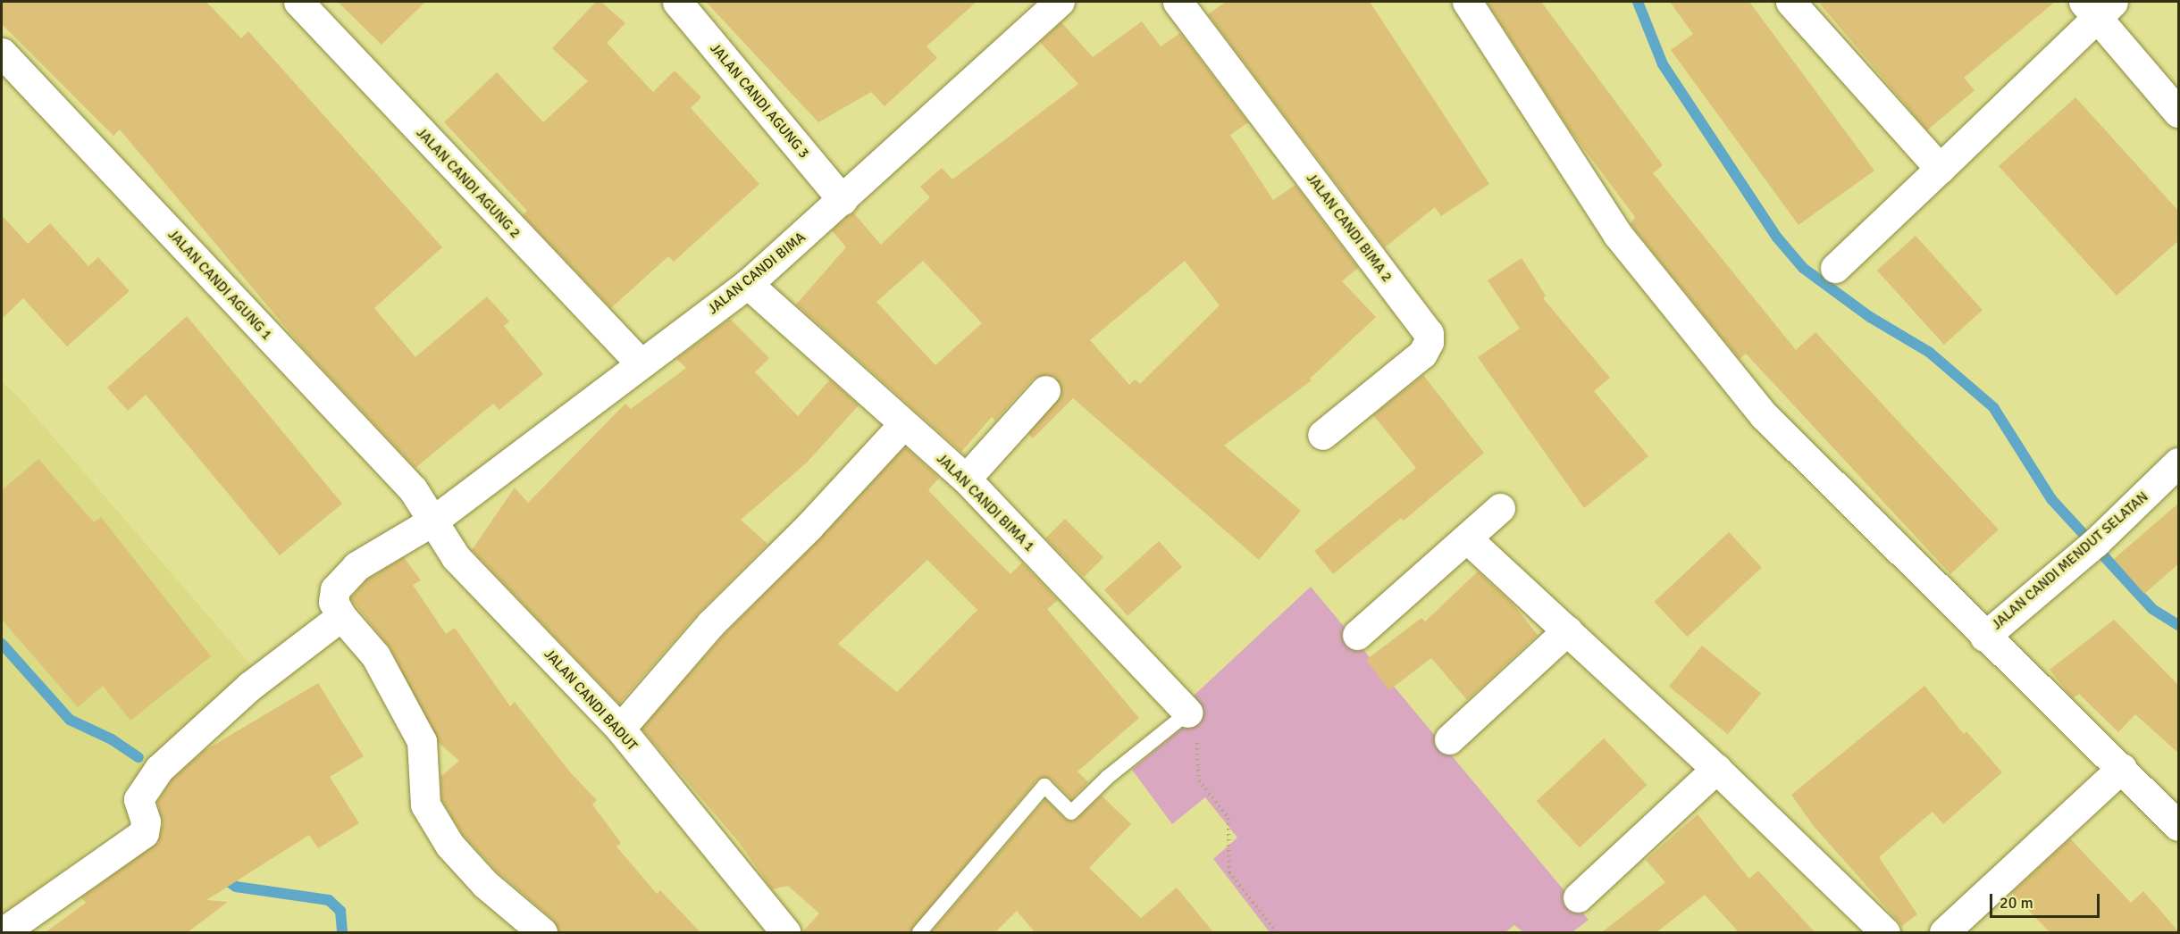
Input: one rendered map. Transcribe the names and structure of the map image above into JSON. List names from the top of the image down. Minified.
{"streets":{"street":["JALAN CANDI AGUNG 3","JALAN CANDI AGUNG 2","JALAN CANDI BIMA 2","JALAN CANDI BIMA","JALAN CANDI AGUNG 1","JALAN CANDI BIMA 1","JALAN CANDI MENDUT SELATAN","JALAN CANDI BADUT"]},"crossings":[["JALAN CANDI AGUNG 3","JALAN CANDI BIMA"],["JALAN CANDI AGUNG 2","JALAN CANDI BIMA"],["JALAN CANDI BIMA","JALAN CANDI AGUNG 1"],["JALAN CANDI BIMA","JALAN CANDI BIMA 1"],["JALAN CANDI BIMA","JALAN CANDI BADUT"],["JALAN CANDI AGUNG 1","JALAN CANDI BADUT"]],"scale_bar":"20 m"}
